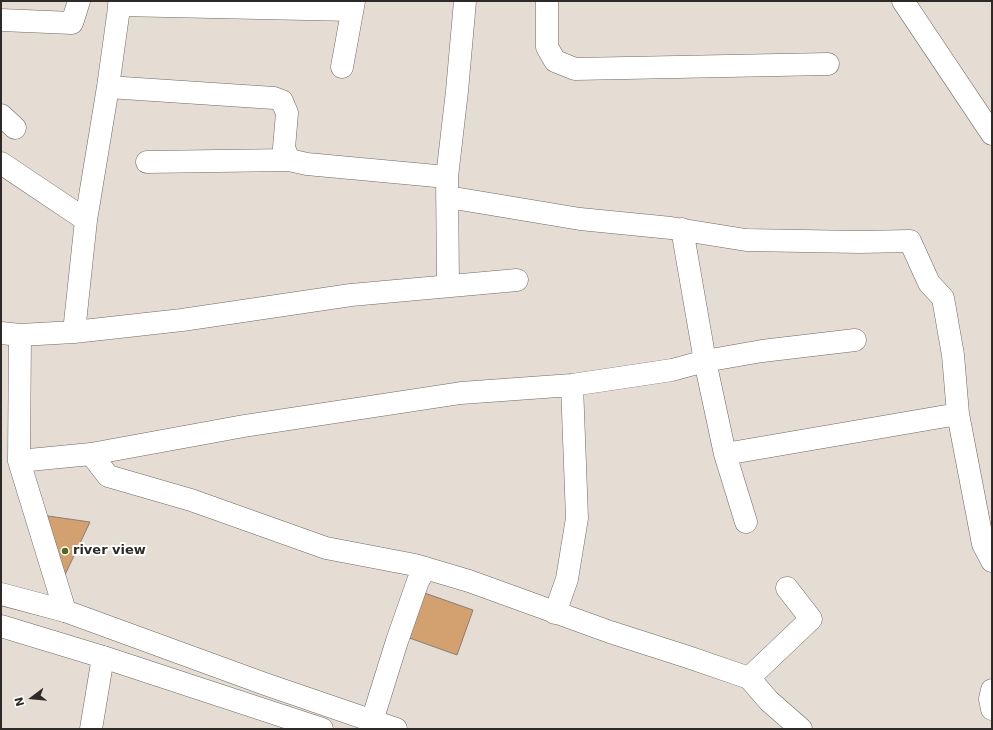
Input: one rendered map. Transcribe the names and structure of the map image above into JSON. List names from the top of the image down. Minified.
{"places":["river view"],"north":"left"}
